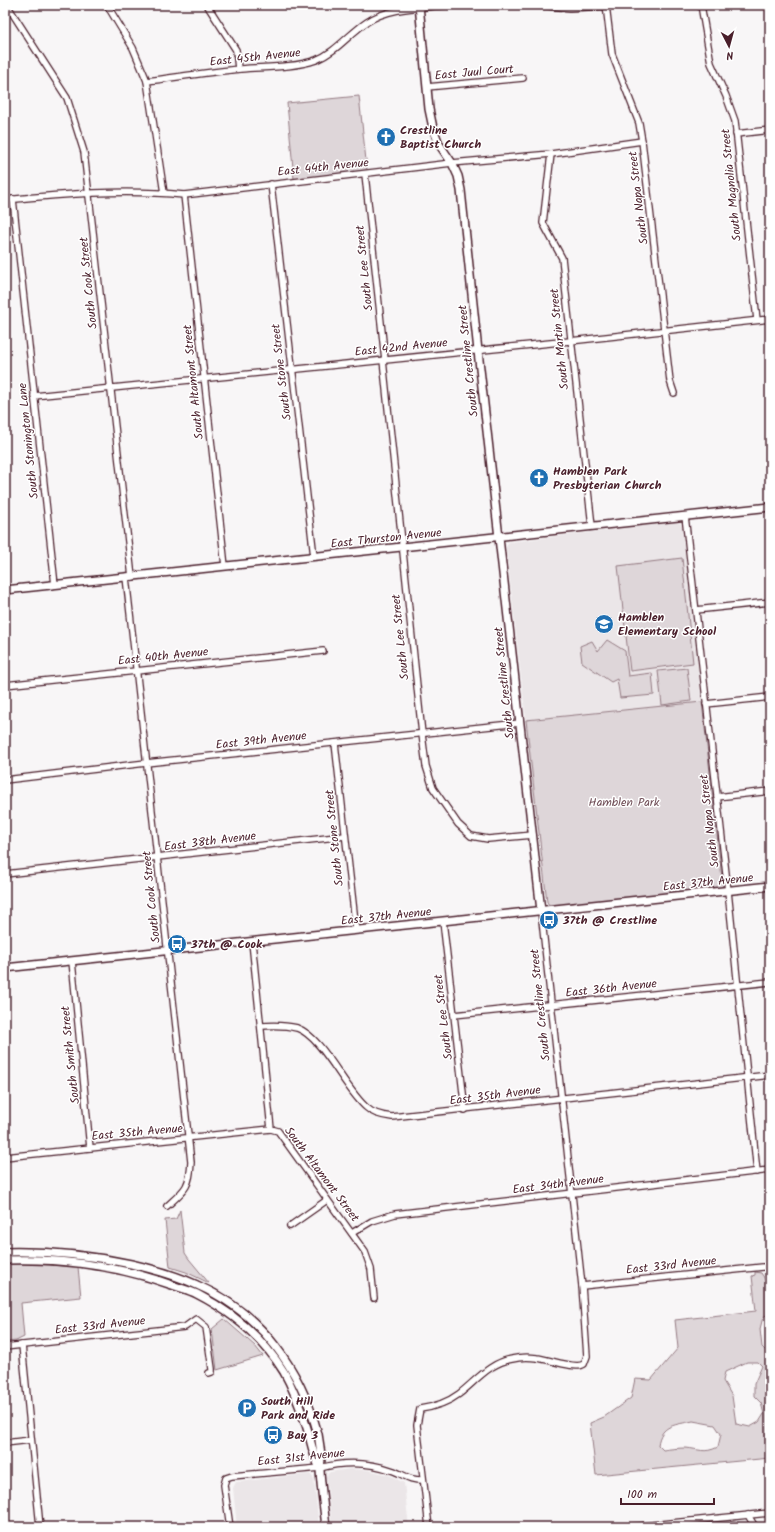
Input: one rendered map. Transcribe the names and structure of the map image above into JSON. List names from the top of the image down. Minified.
{"streets":{"street":["East 45th Avenue","East Juul Court","East 44th Avenue","South Magnolia Street","South Napa Street","South Lee Street","South Cook Street","South Martin Street","East 42nd Avenue","South Crestline Street","South Stone Street","South Altamont Street","South Stonington Lane","East Thurston Avenue","East 40th Avenue","East 39th Avenue","East 38th Avenue","East 37th Avenue","East 36th Avenue","South Smith Street","East 35th Avenue","East 34th Avenue","East 33rd Avenue","East 31st Avenue"]},"crossings":[["East 45th Avenue","South Crestline Street"],["East Juul Court","South Crestline Street"],["East 44th Avenue","South Napa Street"],["East 44th Avenue","South Lee Street"],["East 44th Avenue","South Cook Street"],["East 44th Avenue","South Martin Street"],["East 44th Avenue","South Crestline Street"],["East 44th Avenue","South Stone Street"],["East 44th Avenue","South Altamont Street"],["East 44th Avenue","South Stonington Lane"],["South Magnolia Street","East 42nd Avenue"],["South Napa Street","East 42nd Avenue"],["South Napa Street","East Thurston Avenue"],["South Napa Street","East 37th Avenue"],["South Napa Street","East 36th Avenue"],["South Napa Street","East 35th Avenue"],["South Napa Street","East 34th Avenue"],["South Lee Street","East 42nd Avenue"],["South Lee Street","South Crestline Street"],["South Lee Street","East Thurston Avenue"],["South Lee Street","East 39th Avenue"],["South Lee Street","East 37th Avenue"],["South Lee Street","East 36th Avenue"],["South Lee Street","East 35th Avenue"],["South Cook Street","East 42nd Avenue"],["South Cook Street","East Thurston Avenue"],["South Cook Street","East 40th Avenue"],["South Cook Street","East 39th Avenue"],["South Cook Street","East 38th Avenue"],["South Cook Street","East 37th Avenue"],["South Cook Street","East 35th Avenue"],["South Martin Street","East 42nd Avenue"],["South Martin Street","East Thurston Avenue"],["East 42nd Avenue","South Crestline Street"],["East 42nd Avenue","South Stone Street"],["East 42nd Avenue","South Altamont Street"],["East 42nd Avenue","South Stonington Lane"],["South Crestline Street","East Thurston Avenue"],["South Crestline Street","East 39th Avenue"],["South Crestline Street","East 37th Avenue"],["South Crestline Street","East 36th Avenue"],["South Crestline Street","East 35th Avenue"],["South Crestline Street","East 34th Avenue"],["South Crestline Street","East 33rd Avenue"],["South Crestline Street","East 31st Avenue"],["South Stone Street","East Thurston Avenue"],["South Stone Street","East 39th Avenue"],["South Stone Street","East 38th Avenue"],["South Stone Street","East 37th Avenue"],["South Altamont Street","East Thurston Avenue"],["South Altamont Street","East 37th Avenue"],["South Altamont Street","East 35th Avenue"],["South Altamont Street","East 34th Avenue"],["South Stonington Lane","East Thurston Avenue"],["East 37th Avenue","South Smith Street"],["South Smith Street","East 35th Avenue"]],"parks":["Hamblen Park"],"places":{"church":["Crestline Baptist Church","Hamblen Park Presbyterian Church"],"school or university":["Hamblen Elementary School"],"bus stop":["37th @ Crestline","37th @ Cook","Bay 3"],"parking":["South Hill Park and Ride"]},"scale_bar":"100 m","north":"bottom"}
